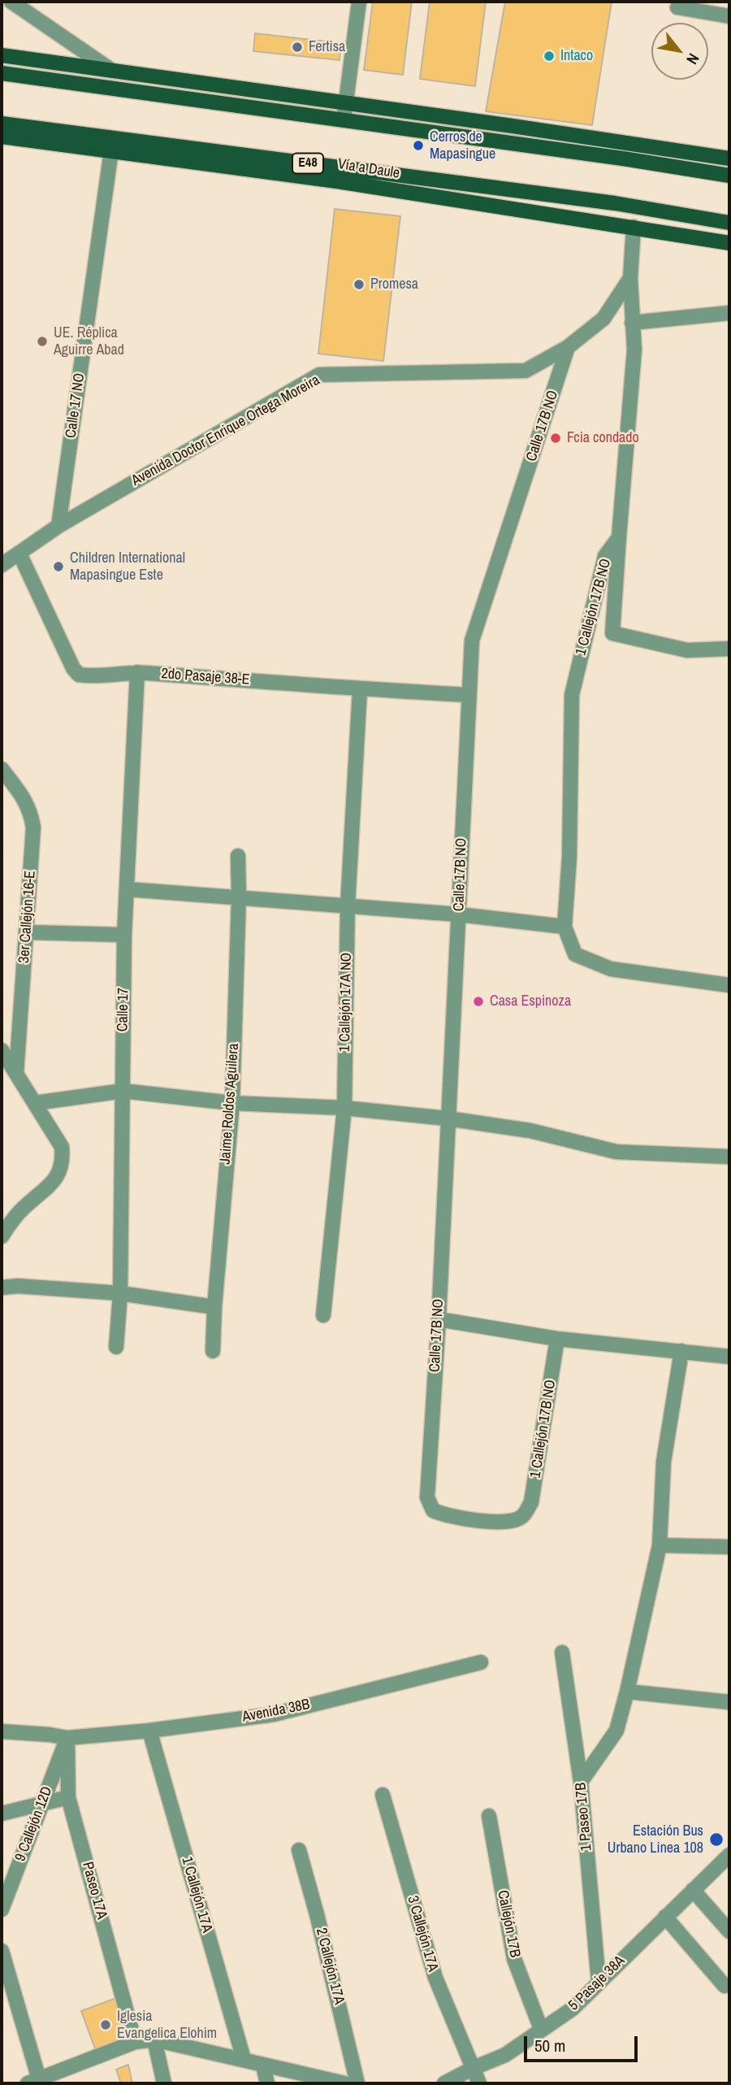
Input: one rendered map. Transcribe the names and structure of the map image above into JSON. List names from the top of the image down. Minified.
{"streets":{"main road":["E48","Vía a Daule"],"street":["Calle 17 NO","Calle 17B NO","Avenida Doctor Enrique Ortega Moreira","1 Callejón 17B NO","2do Pasaje 38-E","3er Callejón 16-E","1 Callejón 17A NO","Calle 17","Jaime Roldos Aguilera","Avenida 38B","1 Paseo 17B","9 Callejón 12D","Paseo 17A","1 Callejón 17A","Callejón 17B","3 Callejón 17A","2 Callejón 17A","5 Pasaje 38A"]},"crossings":[["Vía a Daule","Calle 17 NO"],["Vía a Daule","1 Callejón 17B NO"],["Calle 17 NO","Avenida Doctor Enrique Ortega Moreira"],["Calle 17B NO","Avenida Doctor Enrique Ortega Moreira"],["Calle 17B NO","1 Callejón 17B NO"],["Calle 17B NO","2do Pasaje 38-E"],["Avenida Doctor Enrique Ortega Moreira","2do Pasaje 38-E"],["2do Pasaje 38-E","1 Callejón 17A NO"],["2do Pasaje 38-E","Calle 17"],["Avenida 38B","9 Callejón 12D"],["Avenida 38B","Paseo 17A"],["Avenida 38B","1 Callejón 17A"],["1 Paseo 17B","5 Pasaje 38A"],["9 Callejón 12D","Paseo 17A"],["Callejón 17B","5 Pasaje 38A"],["3 Callejón 17A","5 Pasaje 38A"]],"places":["Fertisa","Intaco","Cerros de Mapasingue","Promesa","UE. Réplica Aguirre Abad","Fcia condado","Children International Mapasingue Este","Casa Espinoza","Estación Bus Urbano Linea 108","Iglesia Evangelica Elohim"],"scale_bar":"50 m","north":"bottom right"}
